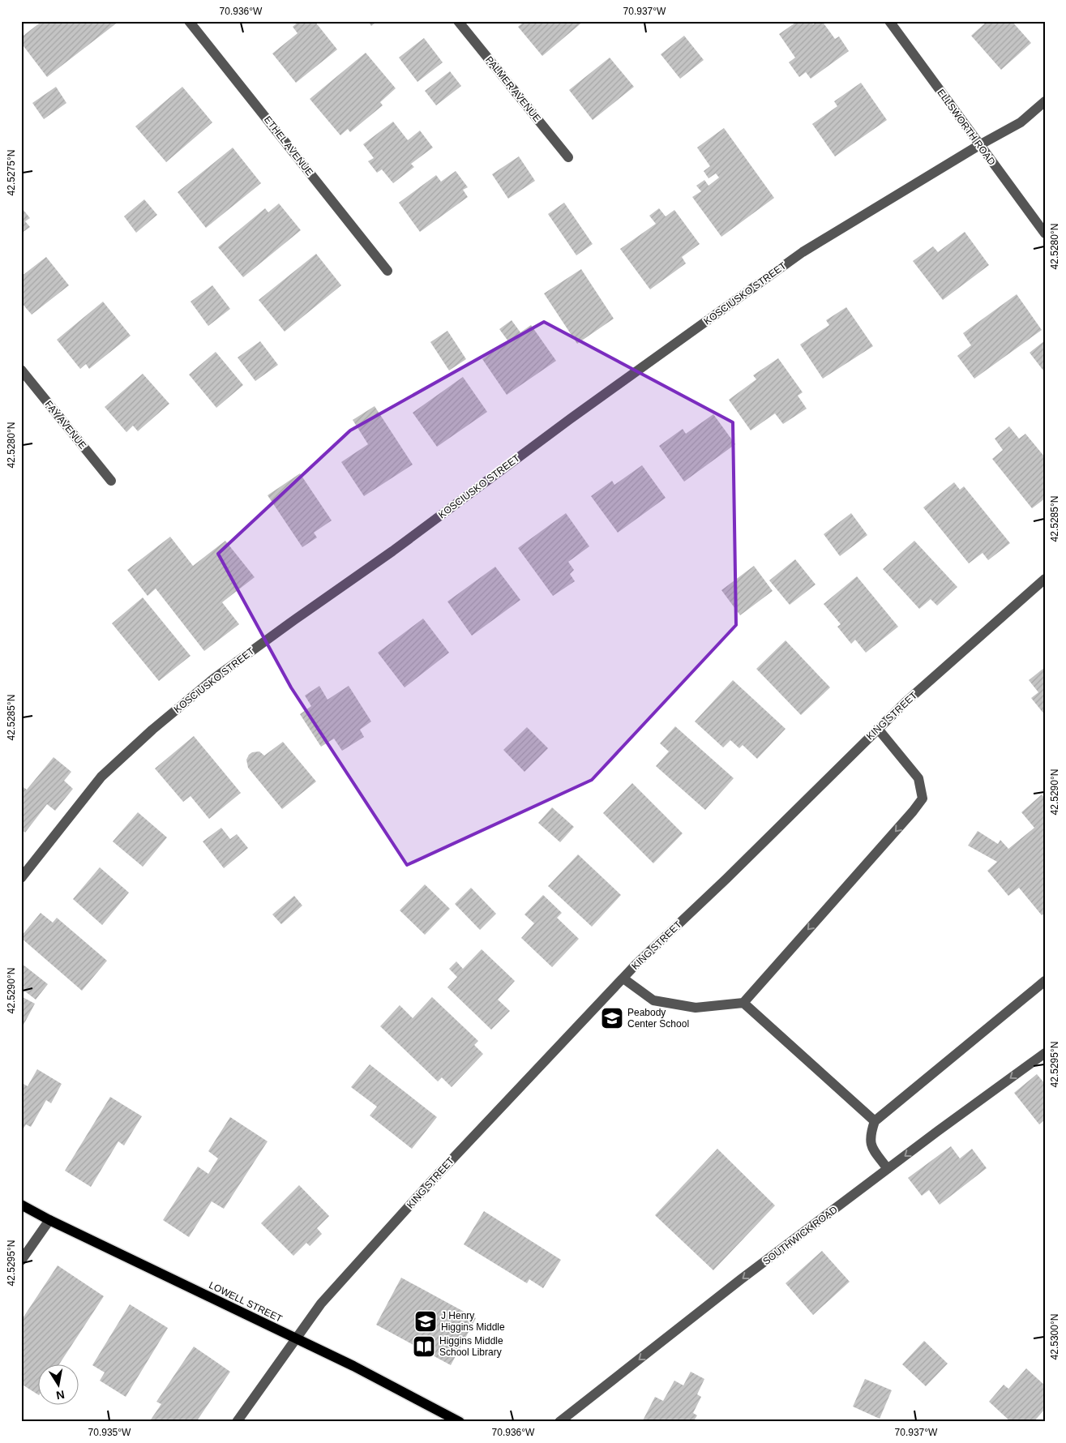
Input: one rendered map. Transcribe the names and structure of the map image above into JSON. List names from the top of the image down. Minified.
{"streets":{"main road":["LOWELL STREET"],"street":["PALMER AVENUE","ELLSWORTH ROAD","ETHEL AVENUE","KOSCIUSKO STREET","FAY AVENUE","KING STREET","SOUTHWICK ROAD"]},"crossings":[["ELLSWORTH ROAD","KOSCIUSKO STREET"],["KING STREET","LOWELL STREET"]],"one_way":["SOUTHWICK ROAD"],"places":{"school or university":["Peabody Center School","J Henry Higgins Middle"],"library":["Higgins Middle School Library"]},"north":"bottom","coordinates":["70.936°W","70.937°W","42.5275°N","42.5280°N","42.5285°N","42.5290°N","42.5295°N","42.5300°N","70.935°W"]}
